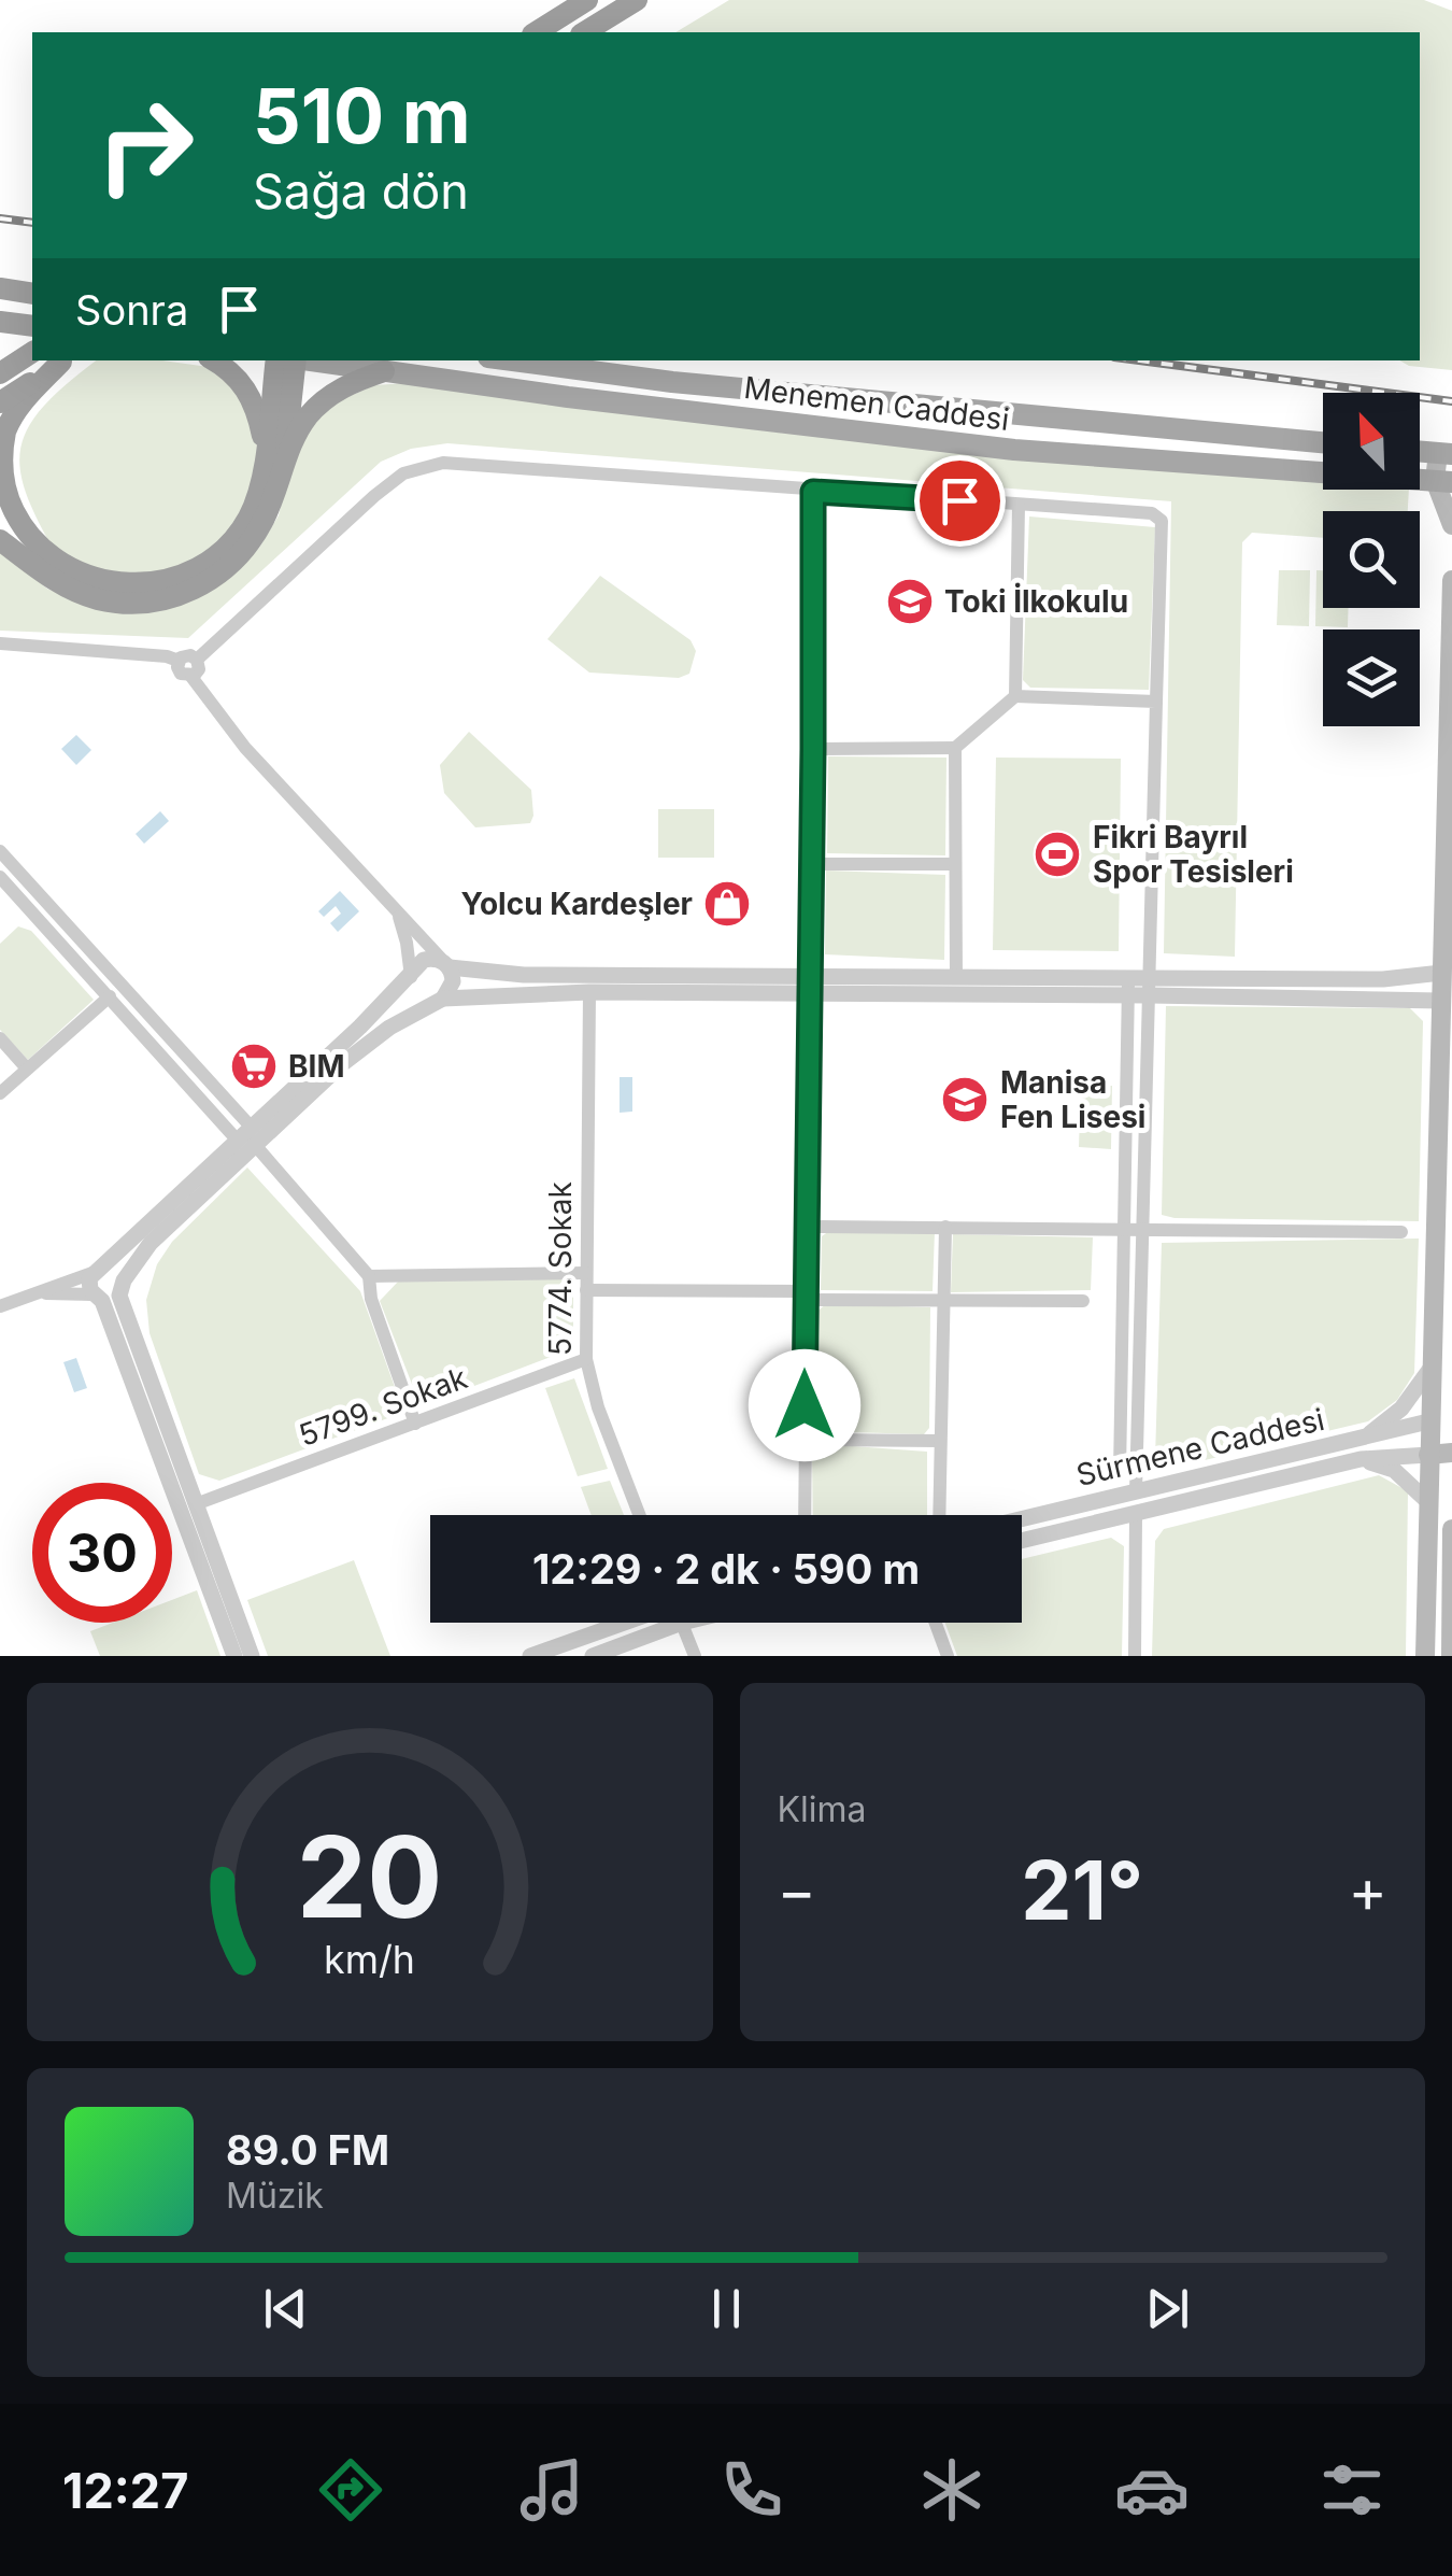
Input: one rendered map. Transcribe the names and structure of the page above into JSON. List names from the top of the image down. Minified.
{"streets":{"main road":["Menemen Caddesi","Sürmene Caddesi"],"street":["5774. Sokak","5799. Sokak"]},"crossings":[["5774. Sokak","5799. Sokak"]],"places":{"school or university":["Toki İlkokulu","Manisa Fen Lisesi"],"sports":["Fikri Bayrıl Spor Tesisleri"],"shop":["Yolcu Kardeşler"],"supermarket":["BIM"]},"north":"top left","page":{"turn":["510 m","Sağa dön"],"then":"Sonra","limit":"30","trip":"12:29 · 2 dk · 590 m","tile":"Klima","heat":["−","21°","+"],"song":["89.0 FM","Müzik"],"tabs":"12:27","gauge":["20","km/h"]}}
